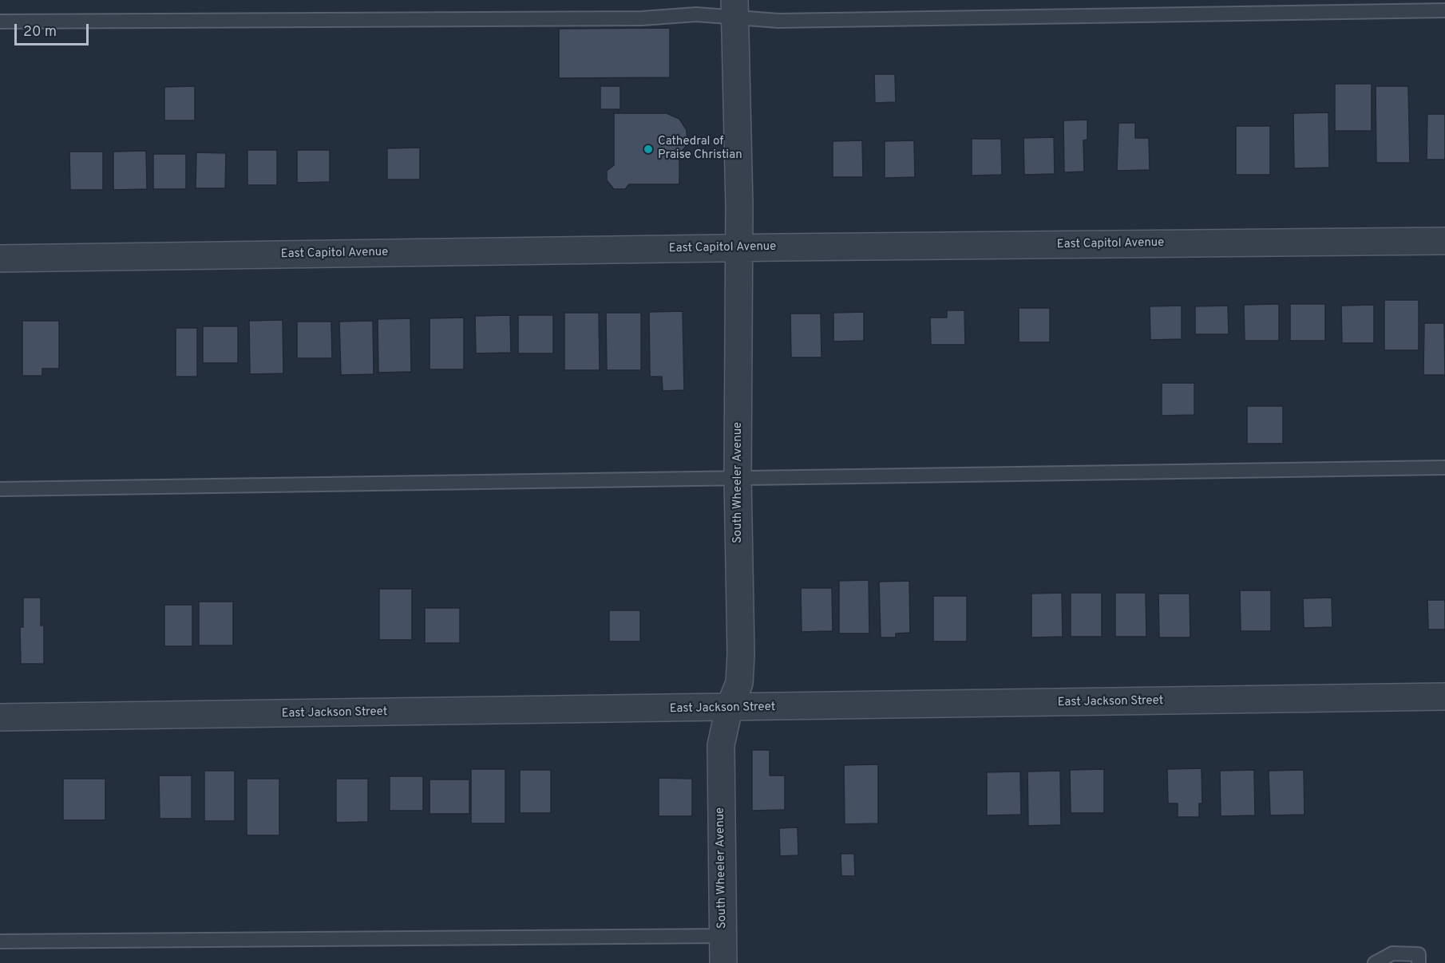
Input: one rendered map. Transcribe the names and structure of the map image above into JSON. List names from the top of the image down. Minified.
{"streets":{"street":["East Capitol Avenue","South Wheeler Avenue","East Jackson Street"]},"crossings":[["East Capitol Avenue","South Wheeler Avenue"],["South Wheeler Avenue","East Jackson Street"]],"places":["Cathedral of Praise Christian"],"scale_bar":"20 m"}
